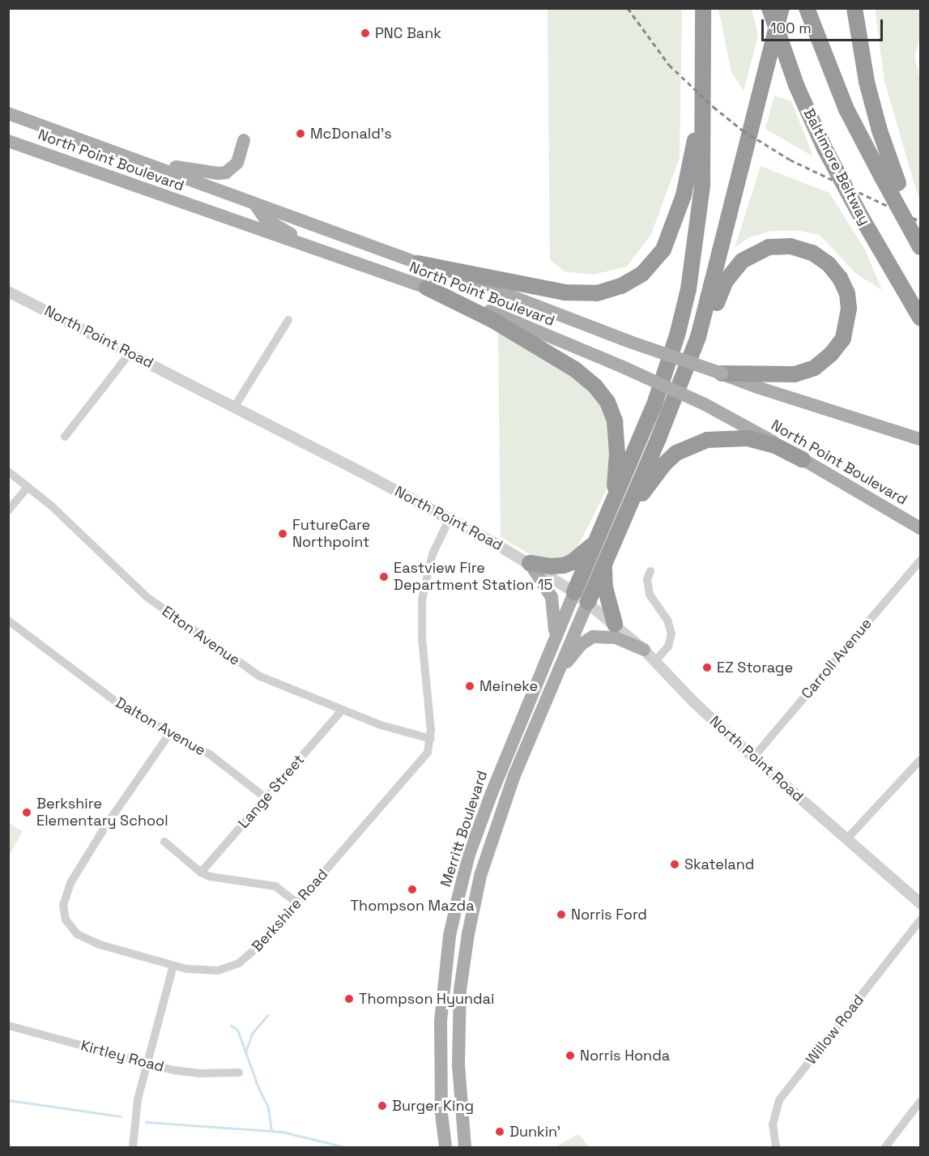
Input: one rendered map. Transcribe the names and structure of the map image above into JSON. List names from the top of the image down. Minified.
{"streets":{"highway":["Baltimore Beltway"],"main road":["North Point Boulevard","Merritt Boulevard"],"street":["North Point Road","Elton Avenue","Carroll Avenue","Dalton Avenue","Lange Street","Berkshire Road","Willow Road","Kirtley Road"]},"crossings":[["North Point Road","Carroll Avenue"],["North Point Road","Merritt Boulevard"],["North Point Road","Berkshire Road"],["Elton Avenue","Lange Street"],["Elton Avenue","Berkshire Road"],["Dalton Avenue","Lange Street"],["Dalton Avenue","Berkshire Road"]],"places":["PNC Bank","McDonald's","FutureCare Northpoint","Eastview Fire Department Station 15","EZ Storage","Meineke","Berkshire Elementary School","Skateland","Thompson Mazda","Norris Ford","Thompson Hyundai","Norris Honda","Burger King","Dunkin'"],"scale_bar":"100 m"}
